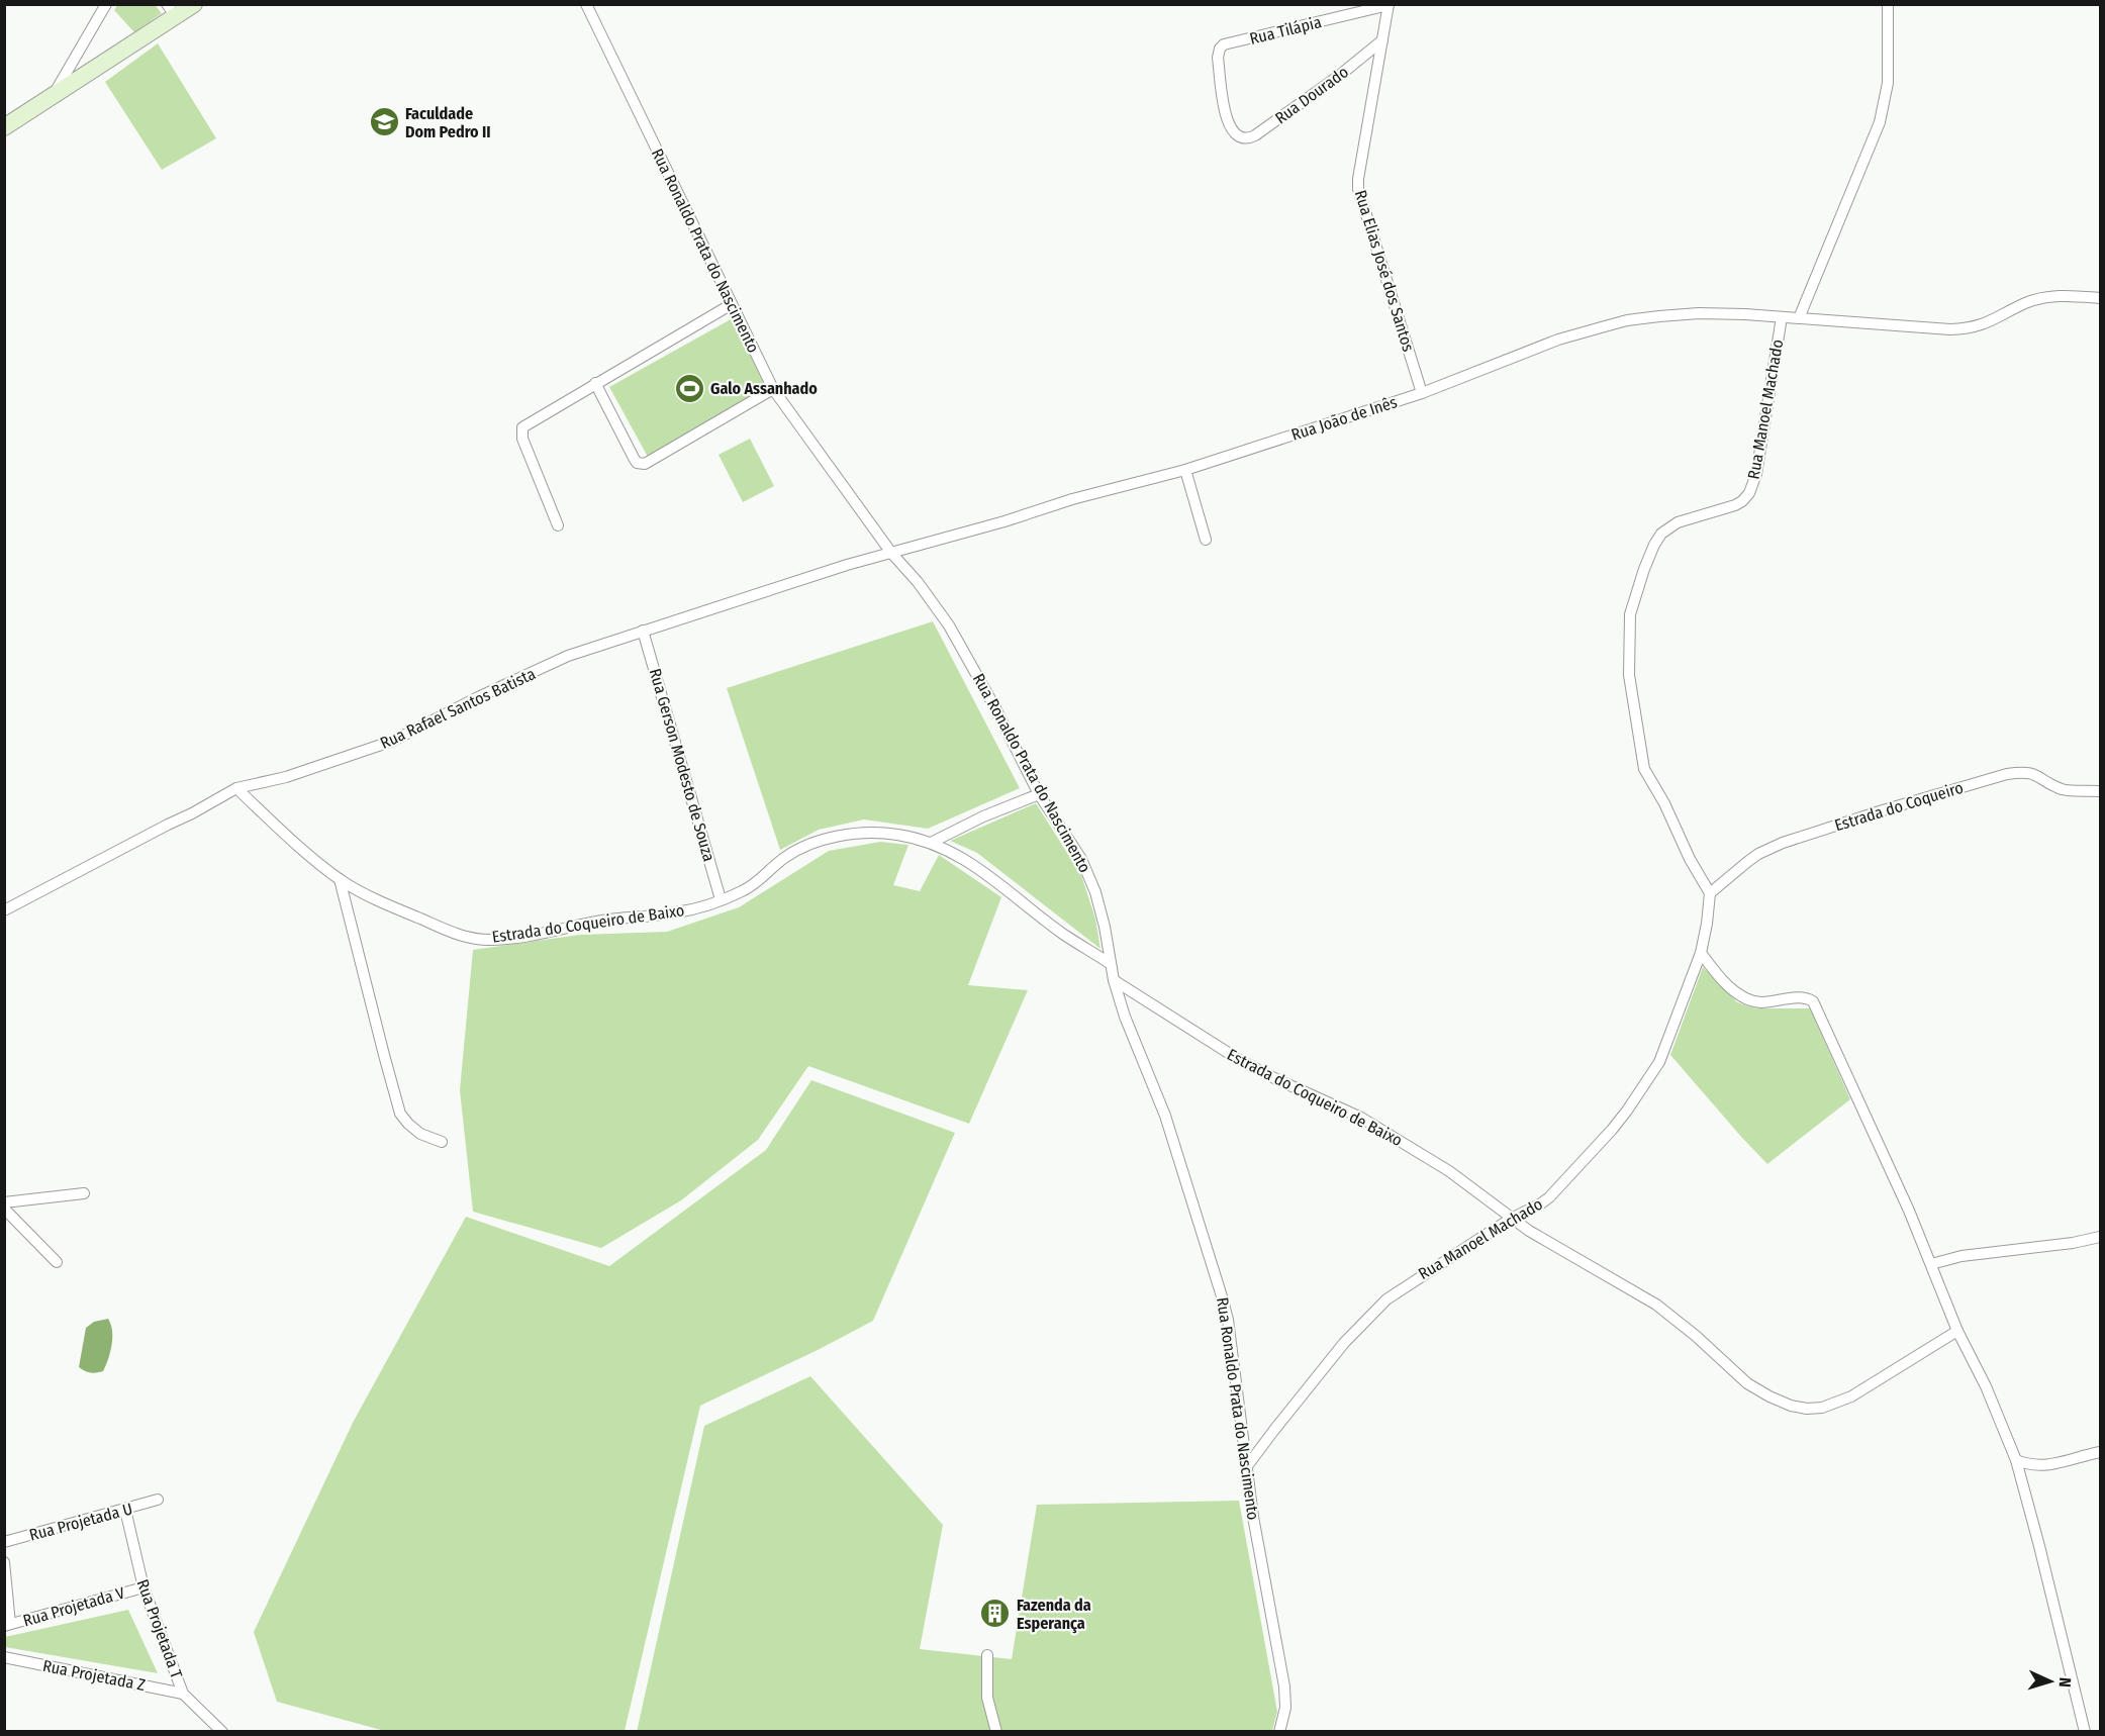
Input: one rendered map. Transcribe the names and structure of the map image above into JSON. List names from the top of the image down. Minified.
{"streets":{"street":["Rua Tilápia","Rua Dourado","Rua Ronaldo Prata do Nascimento","Rua Elias José dos Santos","Rua Manoel Machado","Rua João de Inês","Rua Rafael Santos Batista","Rua Gerson Modesto de Souza","Estrada do Coqueiro","Estrada do Coqueiro de Baixo","Rua Projetada U","Rua Projetada V","Rua Projetada T","Rua Projetada Z"]},"crossings":[["Rua Tilápia","Rua Dourado"],["Rua Tilápia","Rua Elias José dos Santos"],["Rua Dourado","Rua Elias José dos Santos"],["Rua Ronaldo Prata do Nascimento","Rua Manoel Machado"],["Rua Ronaldo Prata do Nascimento","Rua João de Inês"],["Rua Ronaldo Prata do Nascimento","Rua Rafael Santos Batista"],["Rua Ronaldo Prata do Nascimento","Estrada do Coqueiro de Baixo"],["Rua Elias José dos Santos","Rua João de Inês"],["Rua Manoel Machado","Rua João de Inês"],["Rua Manoel Machado","Estrada do Coqueiro"],["Rua Manoel Machado","Estrada do Coqueiro de Baixo"],["Rua João de Inês","Rua Rafael Santos Batista"],["Rua Rafael Santos Batista","Rua Gerson Modesto de Souza"],["Rua Rafael Santos Batista","Estrada do Coqueiro de Baixo"],["Rua Gerson Modesto de Souza","Estrada do Coqueiro de Baixo"],["Rua Projetada U","Rua Projetada T"],["Rua Projetada V","Rua Projetada T"],["Rua Projetada T","Rua Projetada Z"]],"places":{"school or university":["Faculdade Dom Pedro II"],"sports":["Galo Assanhado"],"building":["Fazenda da Esperança"]},"north":"right"}
